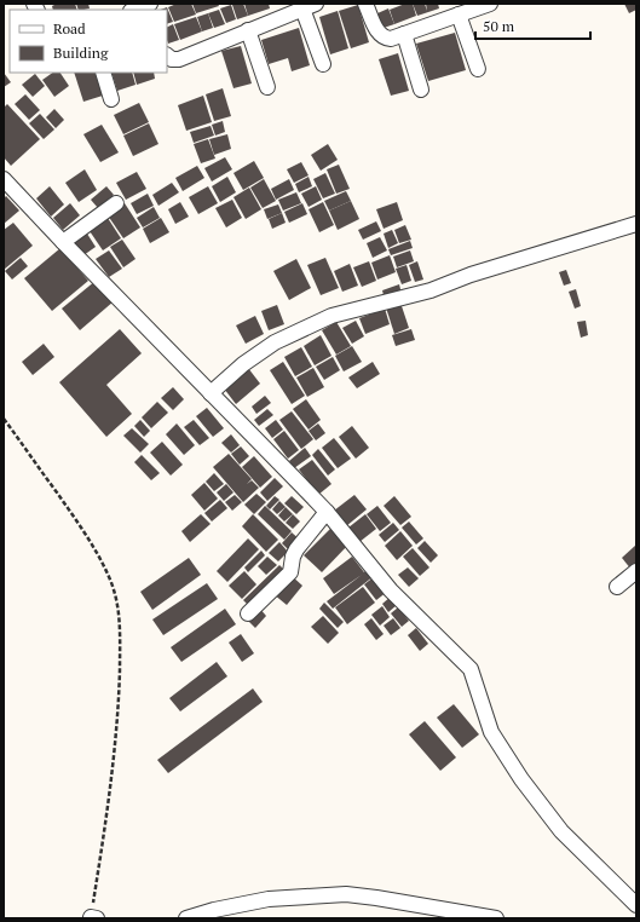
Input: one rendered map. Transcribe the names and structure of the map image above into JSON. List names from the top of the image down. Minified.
{"legend":["Road","Building"],"scale_bar":"50 m"}
